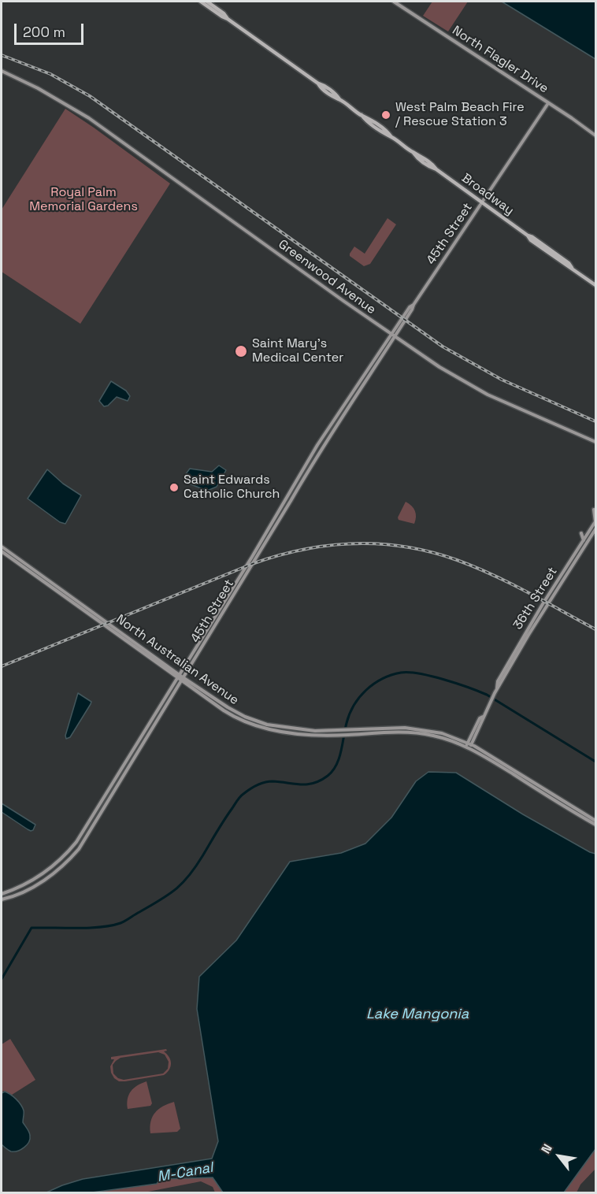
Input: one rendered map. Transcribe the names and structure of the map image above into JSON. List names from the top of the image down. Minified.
{"streets":{"main road":["North Flagler Drive","Broadway","45th Street","Greenwood Avenue","36th Street","North Australian Avenue"]},"crossings":[["North Flagler Drive","45th Street"],["Broadway","45th Street"],["45th Street","Greenwood Avenue"],["45th Street","North Australian Avenue"],["36th Street","North Australian Avenue"]],"water":["Lake Mangonia","M-Canal"],"parks":["Royal Palm Memorial Gardens"],"places":["West Palm Beach Fire / Rescue Station 3","Saint Mary's Medical Center","Saint Edwards Catholic Church"],"scale_bar":"200 m","north":"top left"}
